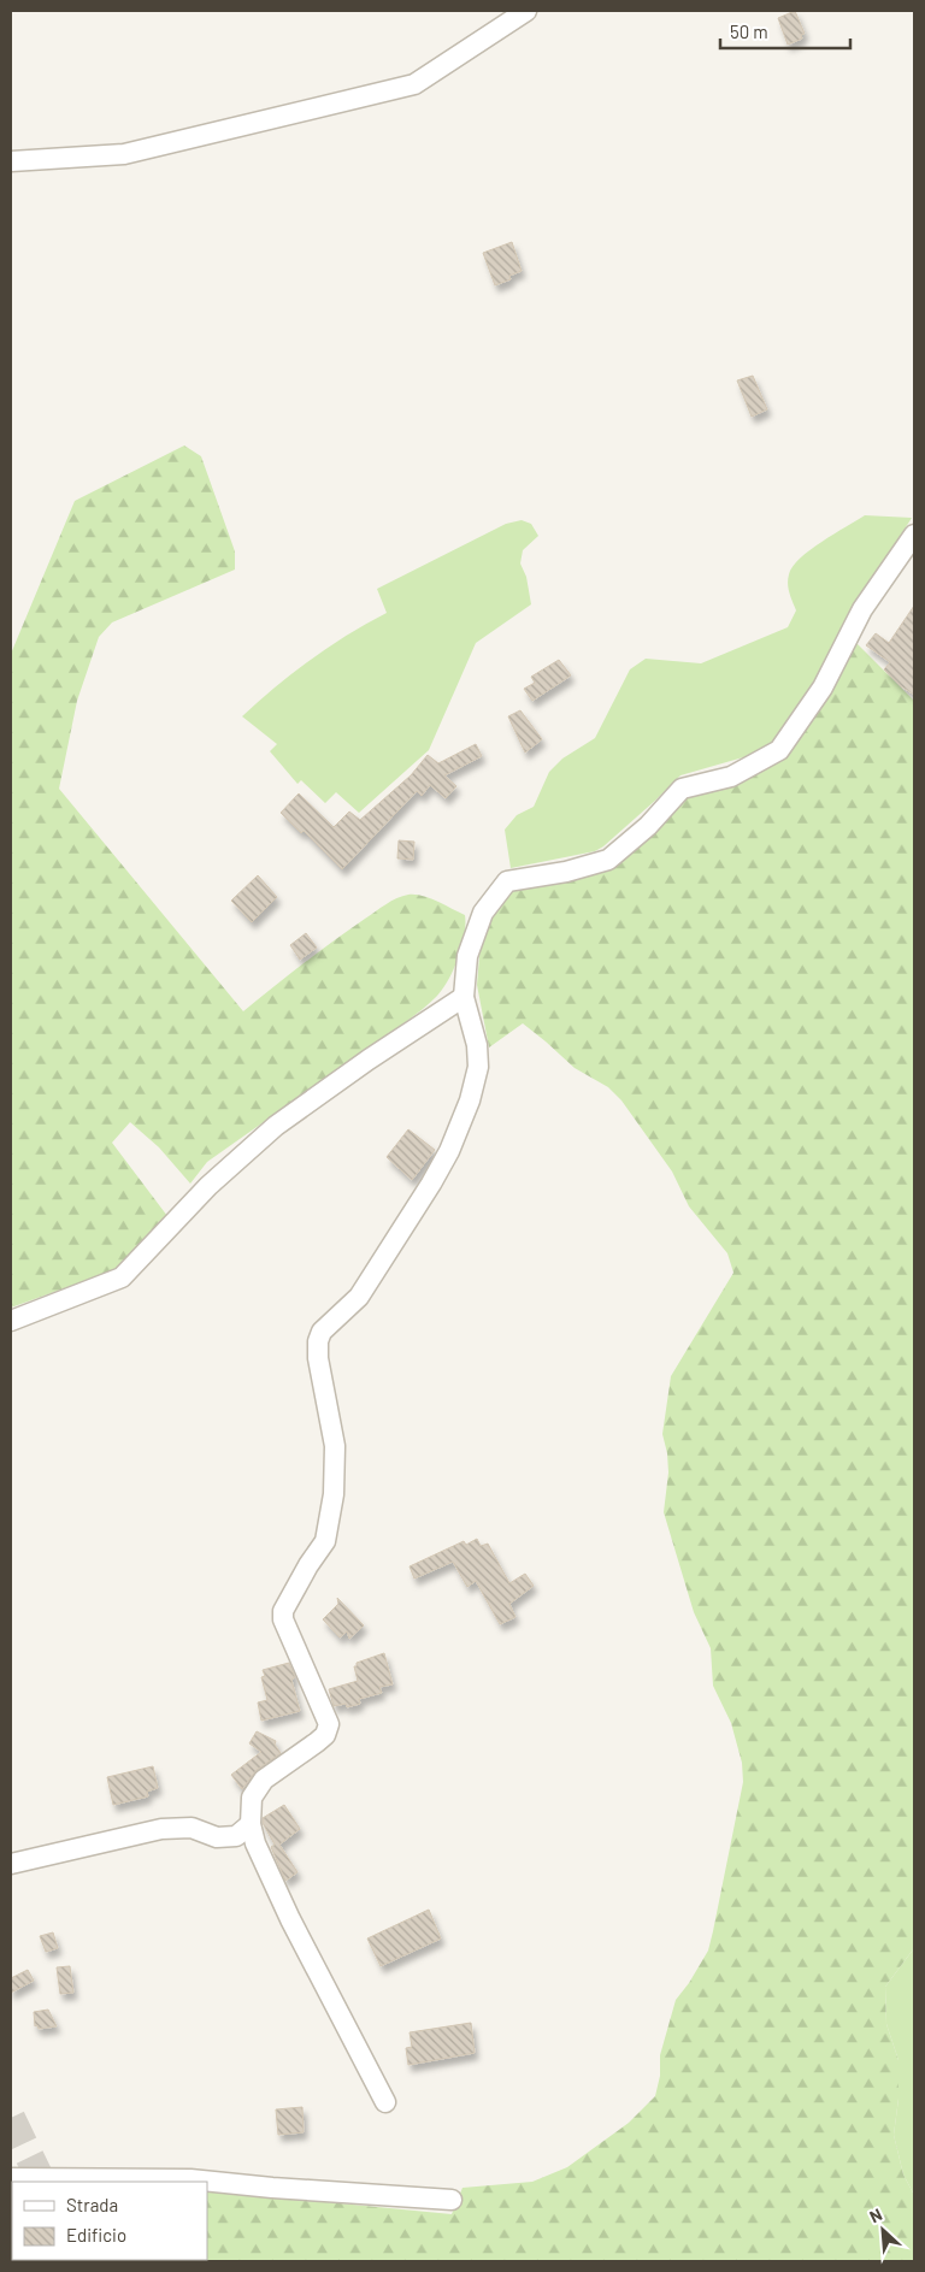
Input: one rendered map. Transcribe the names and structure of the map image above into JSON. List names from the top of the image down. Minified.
{"legend":["Strada","Edificio"],"scale_bar":"50 m","north":"top left"}
